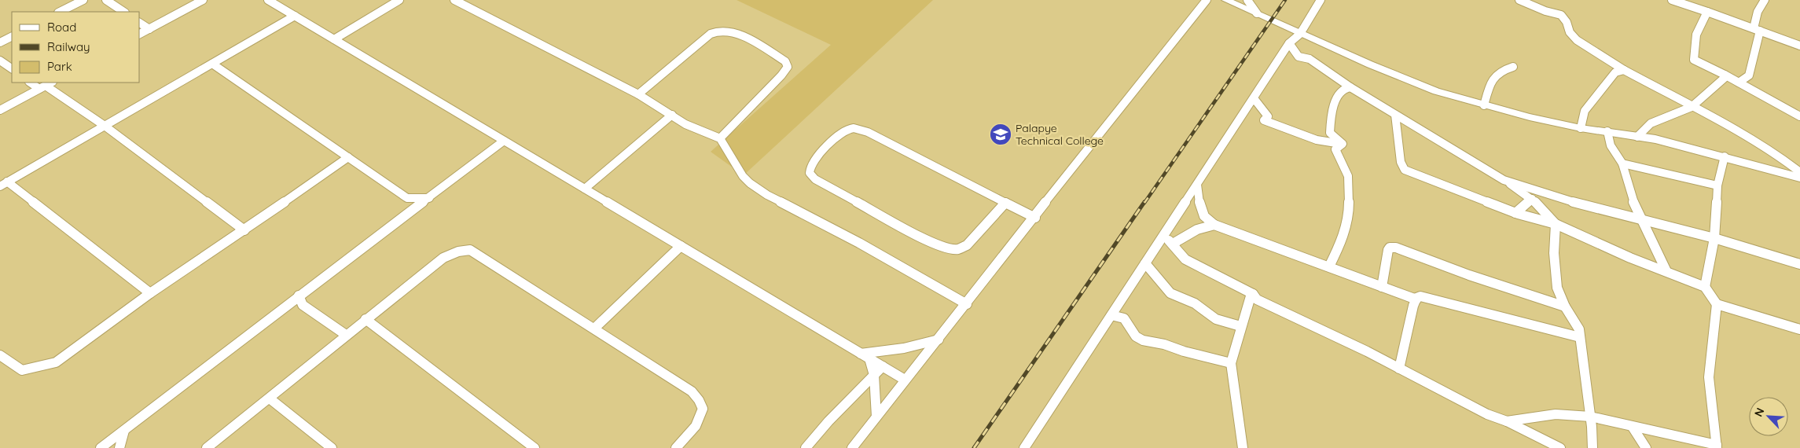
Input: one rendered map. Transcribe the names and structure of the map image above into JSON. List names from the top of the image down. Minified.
{"places":{"school or university":["Palapye Technical College"]},"legend":["Road","Railway","Park"],"north":"top left"}
